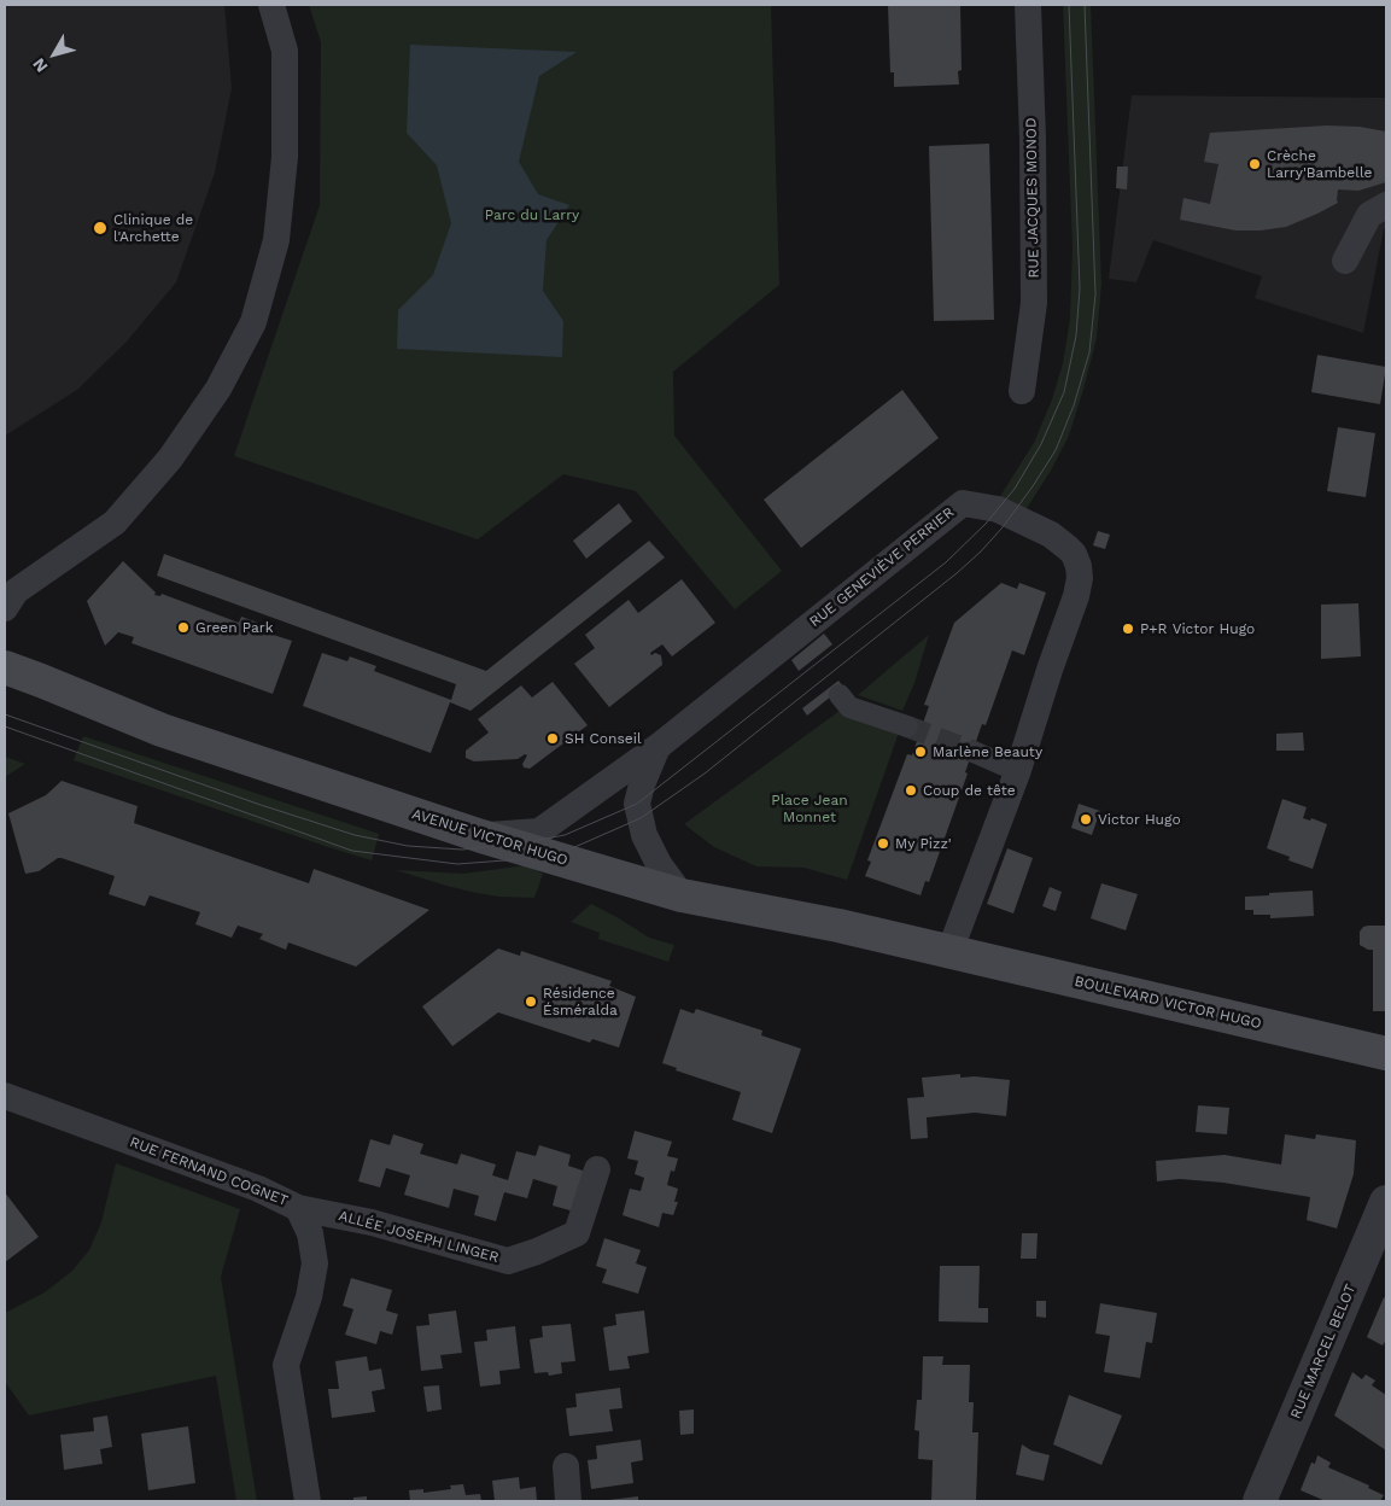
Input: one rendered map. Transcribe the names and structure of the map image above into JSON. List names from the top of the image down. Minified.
{"streets":{"main road":["AVENUE VICTOR HUGO","BOULEVARD VICTOR HUGO"],"street":["RUE JACQUES MONOD","RUE GENEVIÈVE PERRIER","RUE FERNAND COGNET","ALLÉE JOSEPH LINGER","RUE MARCEL BELOT"]},"crossings":[["RUE GENEVIÈVE PERRIER","AVENUE VICTOR HUGO"],["RUE GENEVIÈVE PERRIER","BOULEVARD VICTOR HUGO"],["AVENUE VICTOR HUGO","BOULEVARD VICTOR HUGO"],["RUE FERNAND COGNET","ALLÉE JOSEPH LINGER"]],"parks":["Parc du Larry","Place Jean Monnet"],"places":["Crèche Larry'Bambelle","Clinique de l'Archette","Green Park","P+R Victor Hugo","SH Conseil","Marlène Beauty","Coup de tête","Victor Hugo","My Pizz'","Résidence Ésméralda"],"north":"bottom left"}
